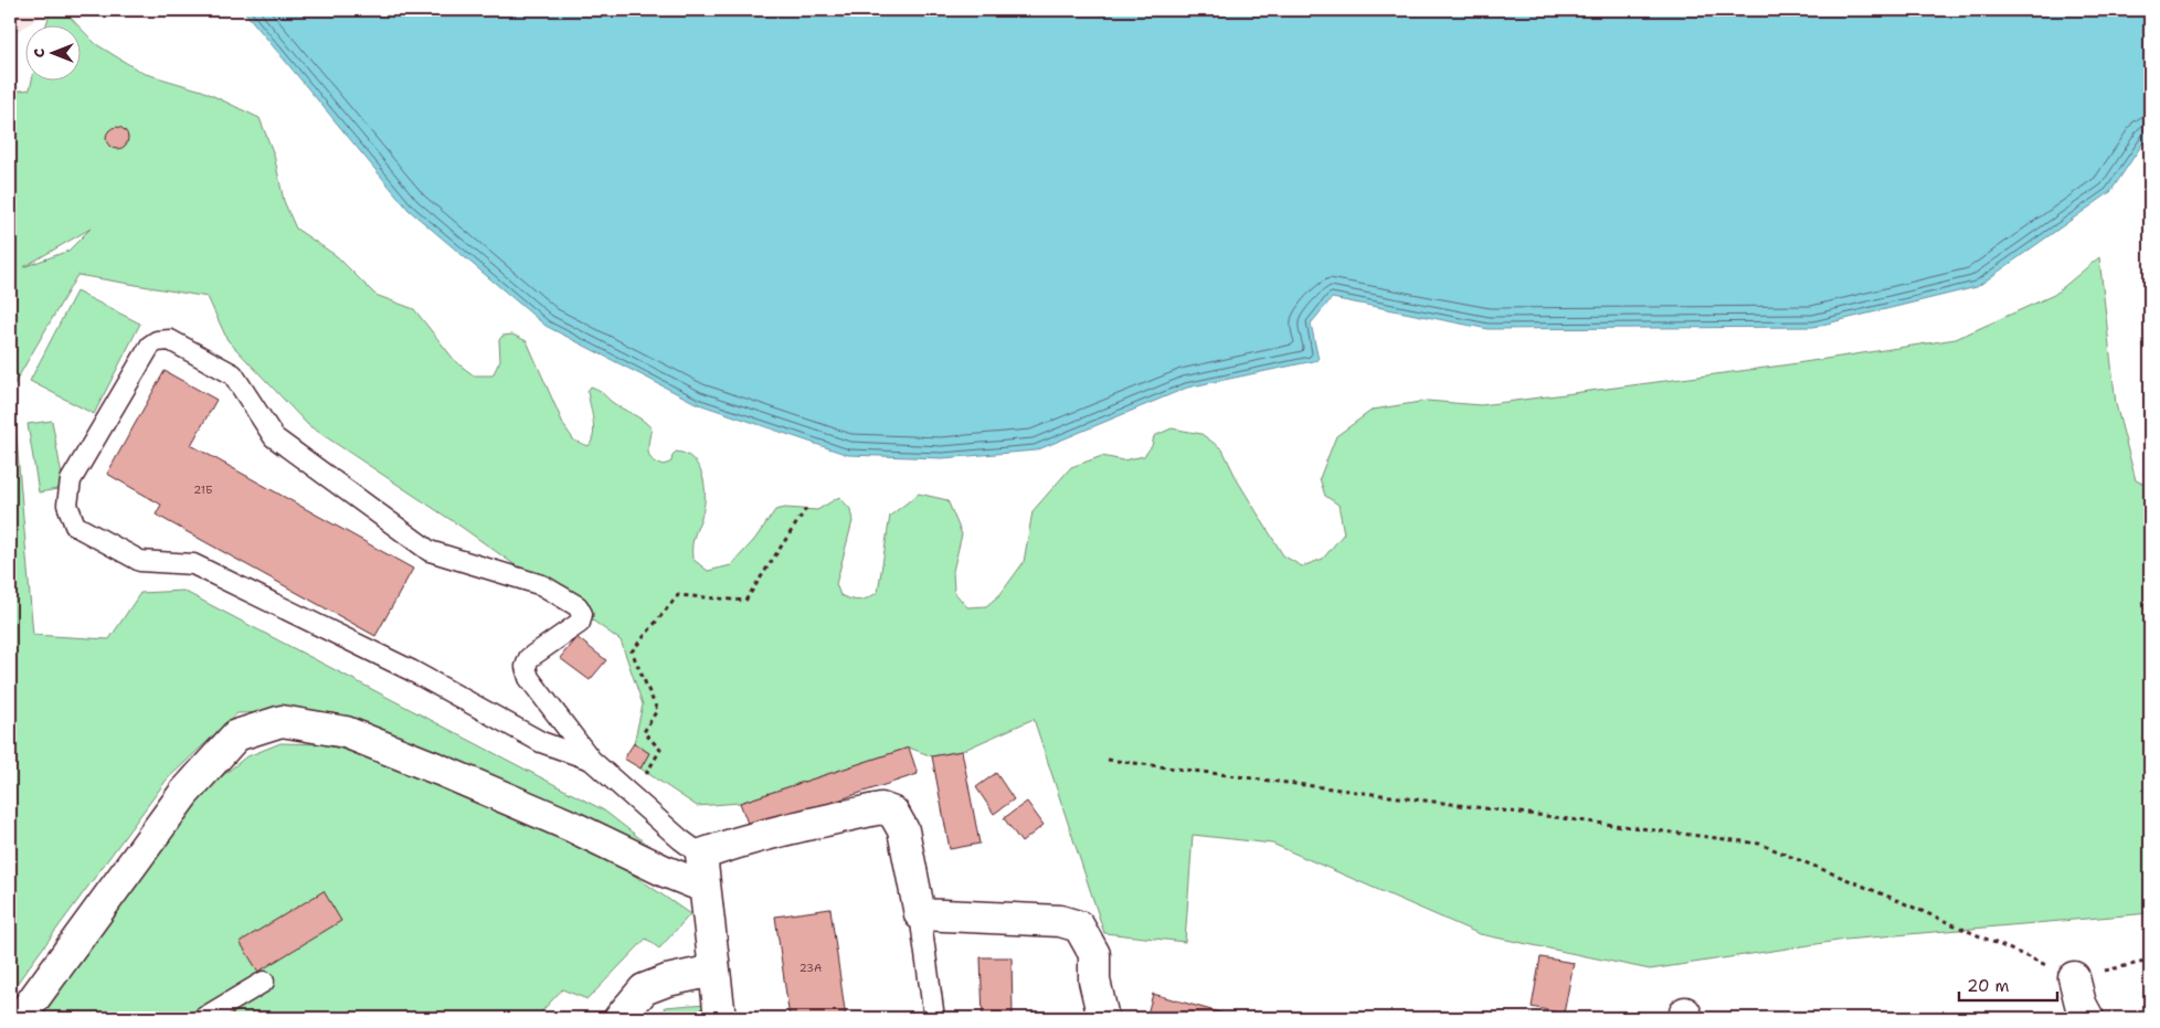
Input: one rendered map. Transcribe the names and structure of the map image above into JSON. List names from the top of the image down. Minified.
{"house_numbers":["21Б","23А"],"scale_bar":"20 m","north":"left"}
